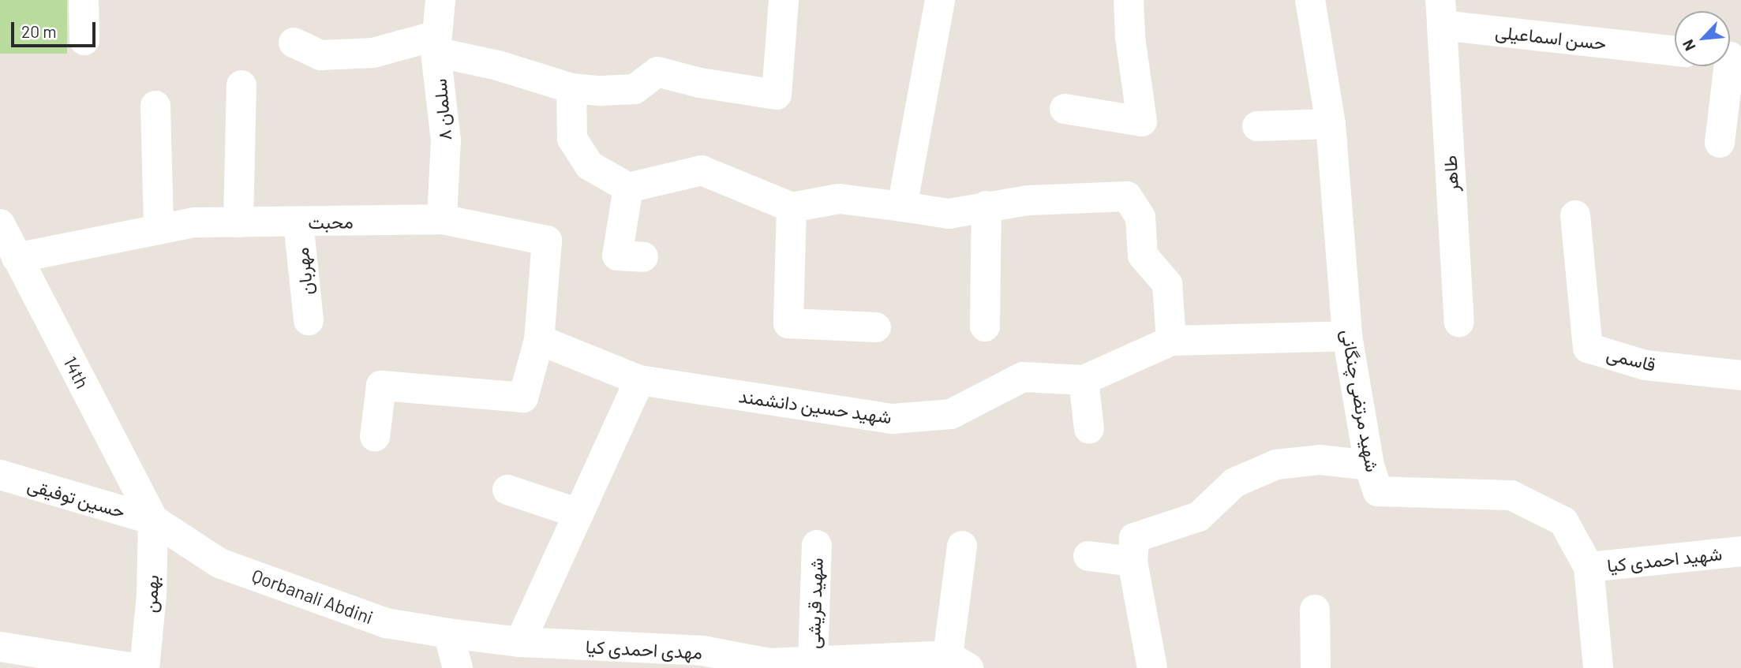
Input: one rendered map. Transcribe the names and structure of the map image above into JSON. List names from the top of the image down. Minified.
{"streets":{"street":["حسن اسماعیلی","سلمان ۸","طاهر","محبت","مهربان","قاسمی","14th","شهید مرتضی چنگانی","شهید حسین دانشمند","حسین توفیقی","شهید احمدی کیا","بهمن","Qorbanali Abdini","شهید قریشی","مهدی احمدی کیا"]},"crossings":[["حسن اسماعیلی","طاهر"],["سلمان ۸","محبت"],["محبت","مهربان"],["محبت","14th"],["محبت","شهید حسین دانشمند"],["14th","حسین توفیقی"],["14th","بهمن"],["14th","Qorbanali Abdini"],["شهید مرتضی چنگانی","شهید حسین دانشمند"],["شهید مرتضی چنگانی","شهید احمدی کیا"],["حسین توفیقی","بهمن"],["حسین توفیقی","Qorbanali Abdini"],["بهمن","Qorbanali Abdini"],["Qorbanali Abdini","مهدی احمدی کیا"],["شهید قریشی","مهدی احمدی کیا"]],"scale_bar":"20 m","north":"bottom left"}
